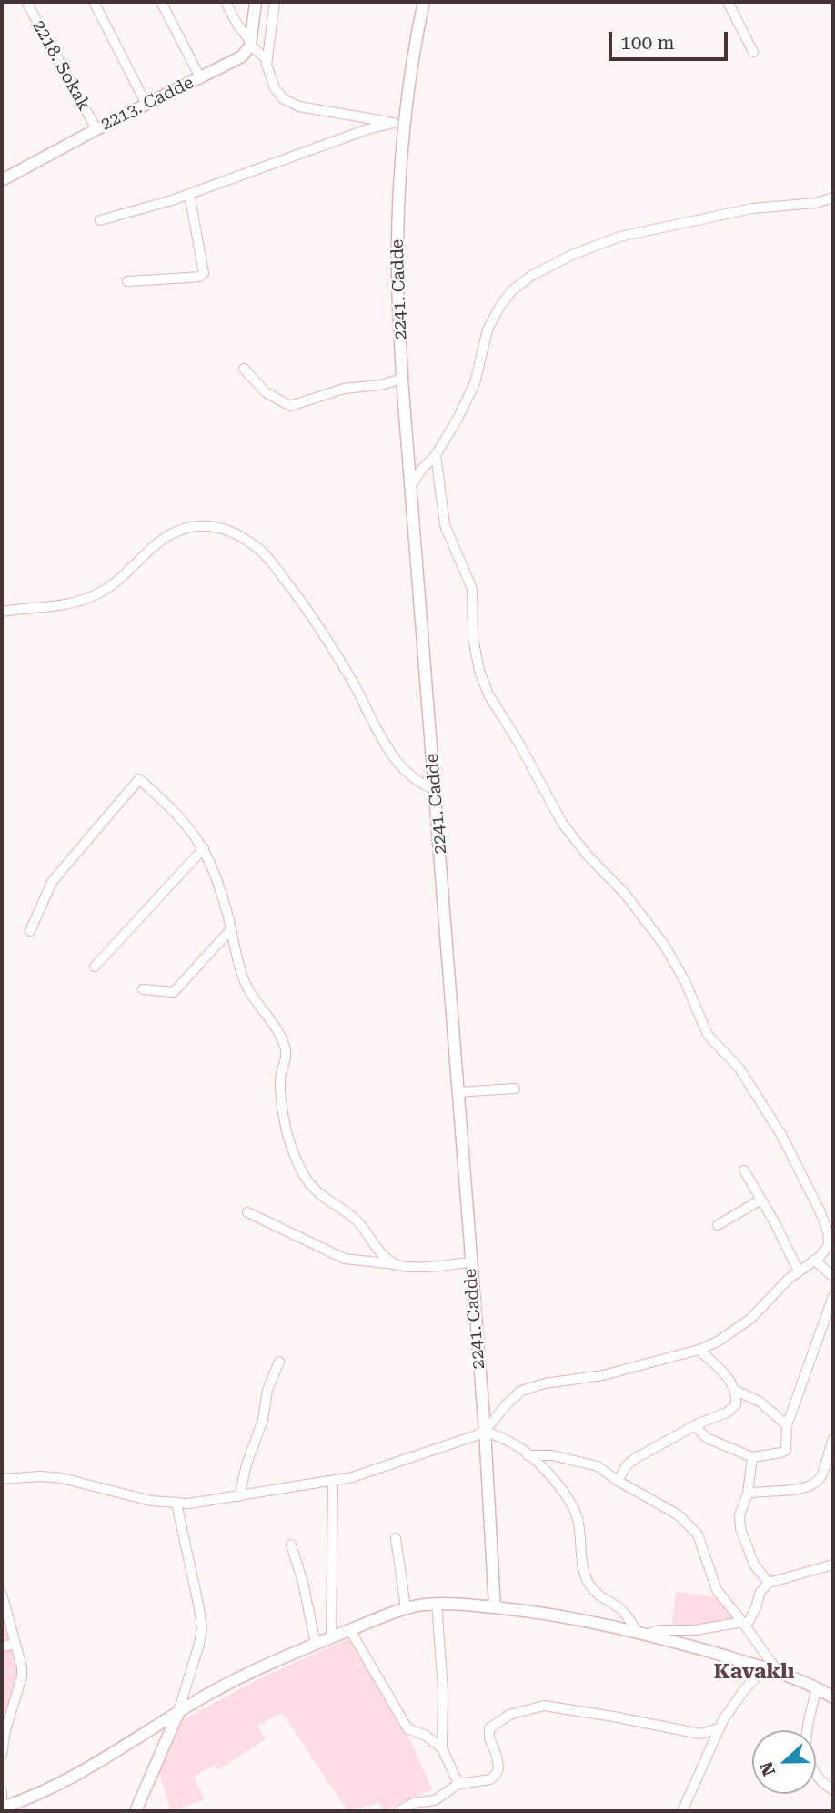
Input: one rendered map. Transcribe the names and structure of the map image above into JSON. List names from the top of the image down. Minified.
{"streets":{"street":["2218. Sokak","2213. Cadde","2241. Cadde"]},"crossings":[["2218. Sokak","2213. Cadde"]],"districts":["Kavaklı"],"scale_bar":"100 m","north":"left"}
